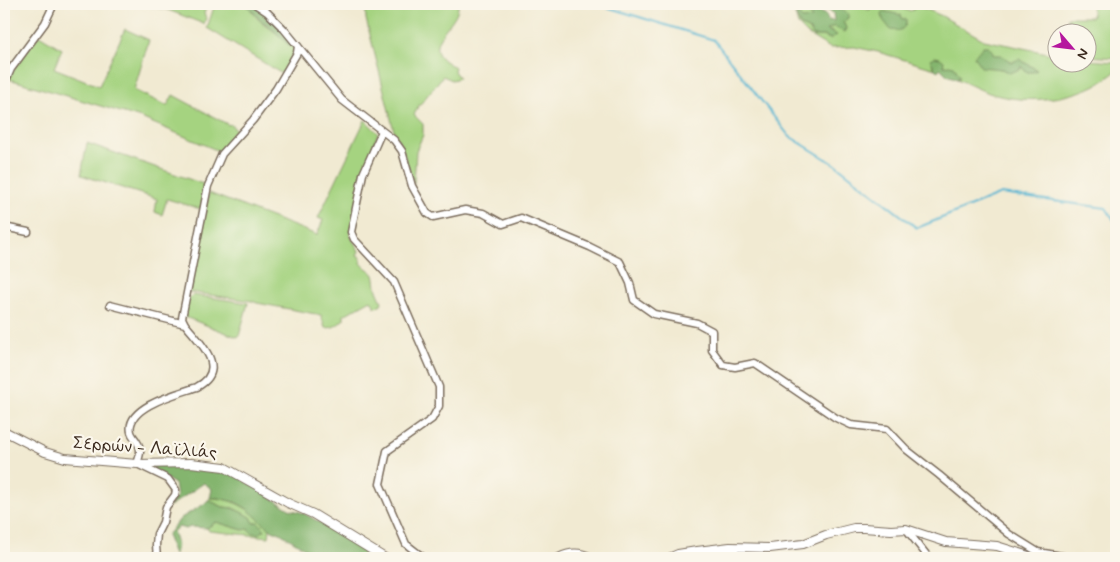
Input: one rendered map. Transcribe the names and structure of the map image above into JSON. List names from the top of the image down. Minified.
{"streets":{"main road":["Σερρών - Λαϊλιάς"]},"north":"bottom right"}
